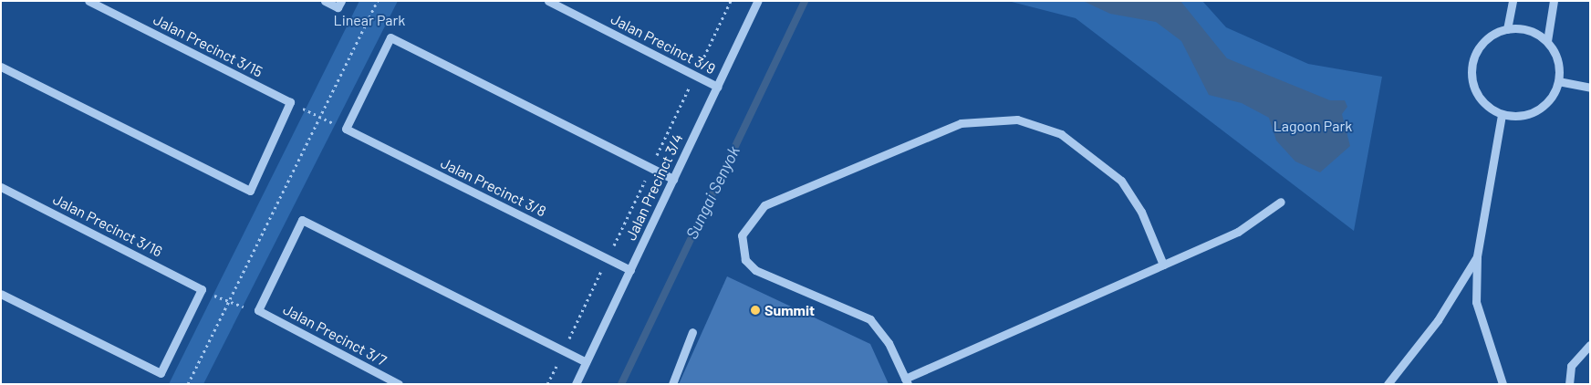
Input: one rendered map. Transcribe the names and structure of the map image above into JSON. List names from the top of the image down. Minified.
{"streets":{"street":["Jalan Precinct 3/9","Jalan Precinct 3/15","Jalan Precinct 3/8","Jalan Precinct 3/4","Jalan Precinct 3/16","Jalan Precinct 3/7"]},"crossings":[["Jalan Precinct 3/9","Jalan Precinct 3/4"],["Jalan Precinct 3/8","Jalan Precinct 3/4"]],"water":["Sungai Senyok"],"parks":["Linear Park","Lagoon Park"],"places":["Summit"]}
